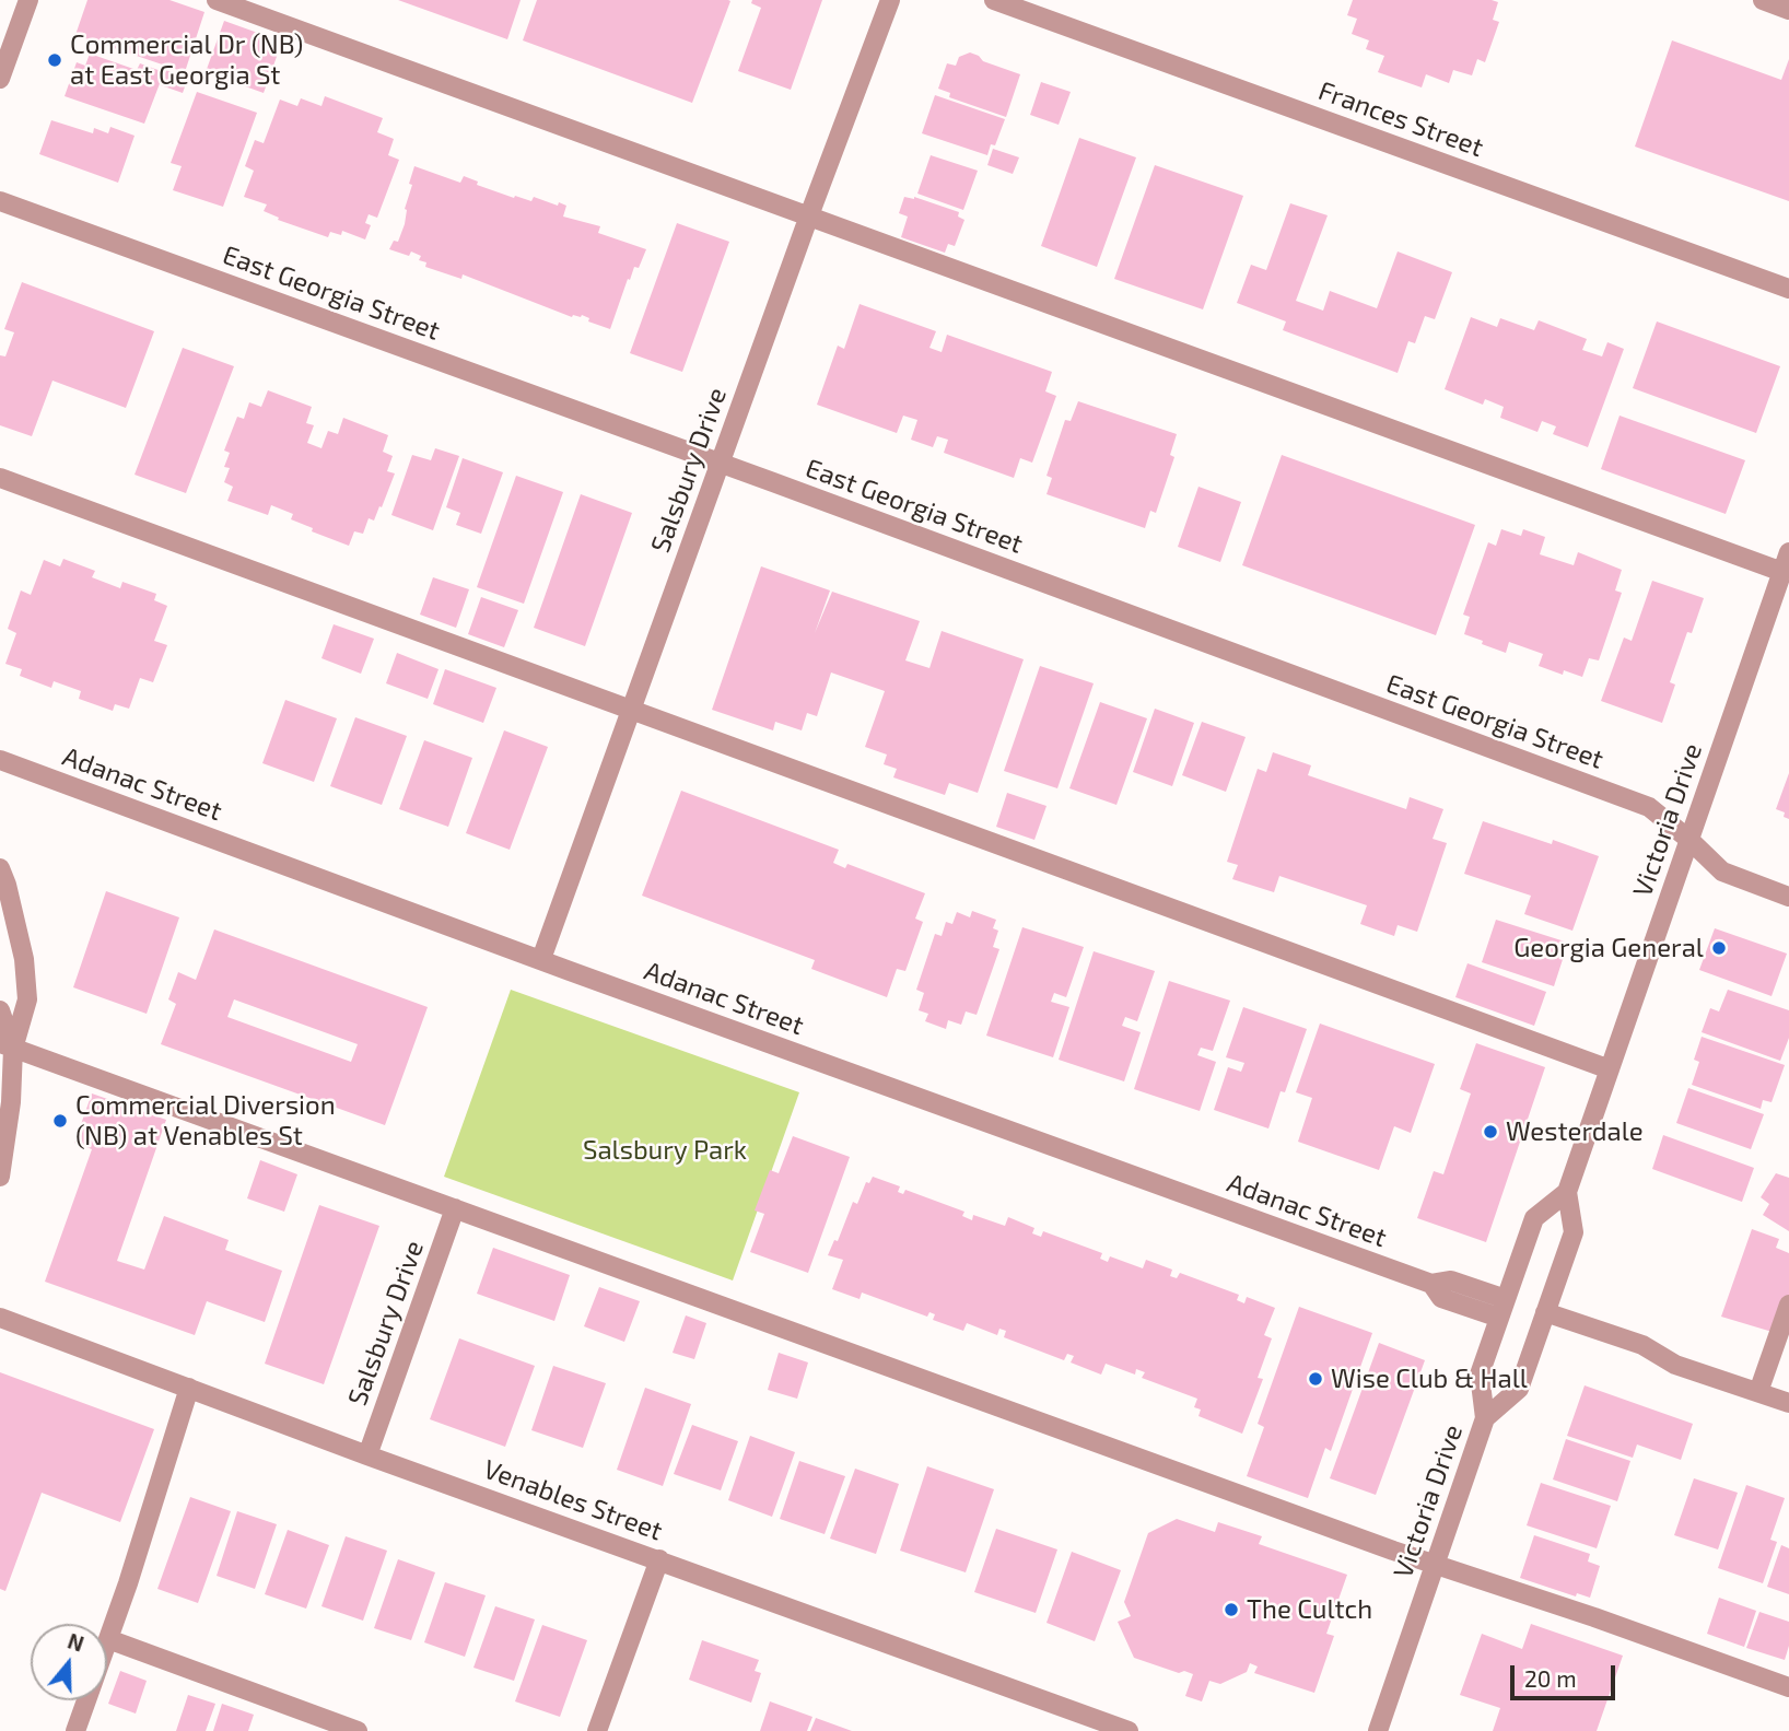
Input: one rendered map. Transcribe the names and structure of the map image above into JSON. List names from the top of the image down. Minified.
{"streets":{"street":["Frances Street","East Georgia Street","Salsbury Drive","Adanac Street","Victoria Drive","Venables Street"]},"crossings":[["East Georgia Street","Salsbury Drive"],["East Georgia Street","Victoria Drive"],["Salsbury Drive","Adanac Street"],["Salsbury Drive","Venables Street"],["Adanac Street","Victoria Drive"]],"parks":["Salsbury Park"],"places":["Commercial Dr (NB) at East Georgia St","Georgia General","Commercial Diversion (NB) at Venables St","Westerdale","Wise Club & Hall","The Cultch"],"scale_bar":"20 m","north":"top"}
